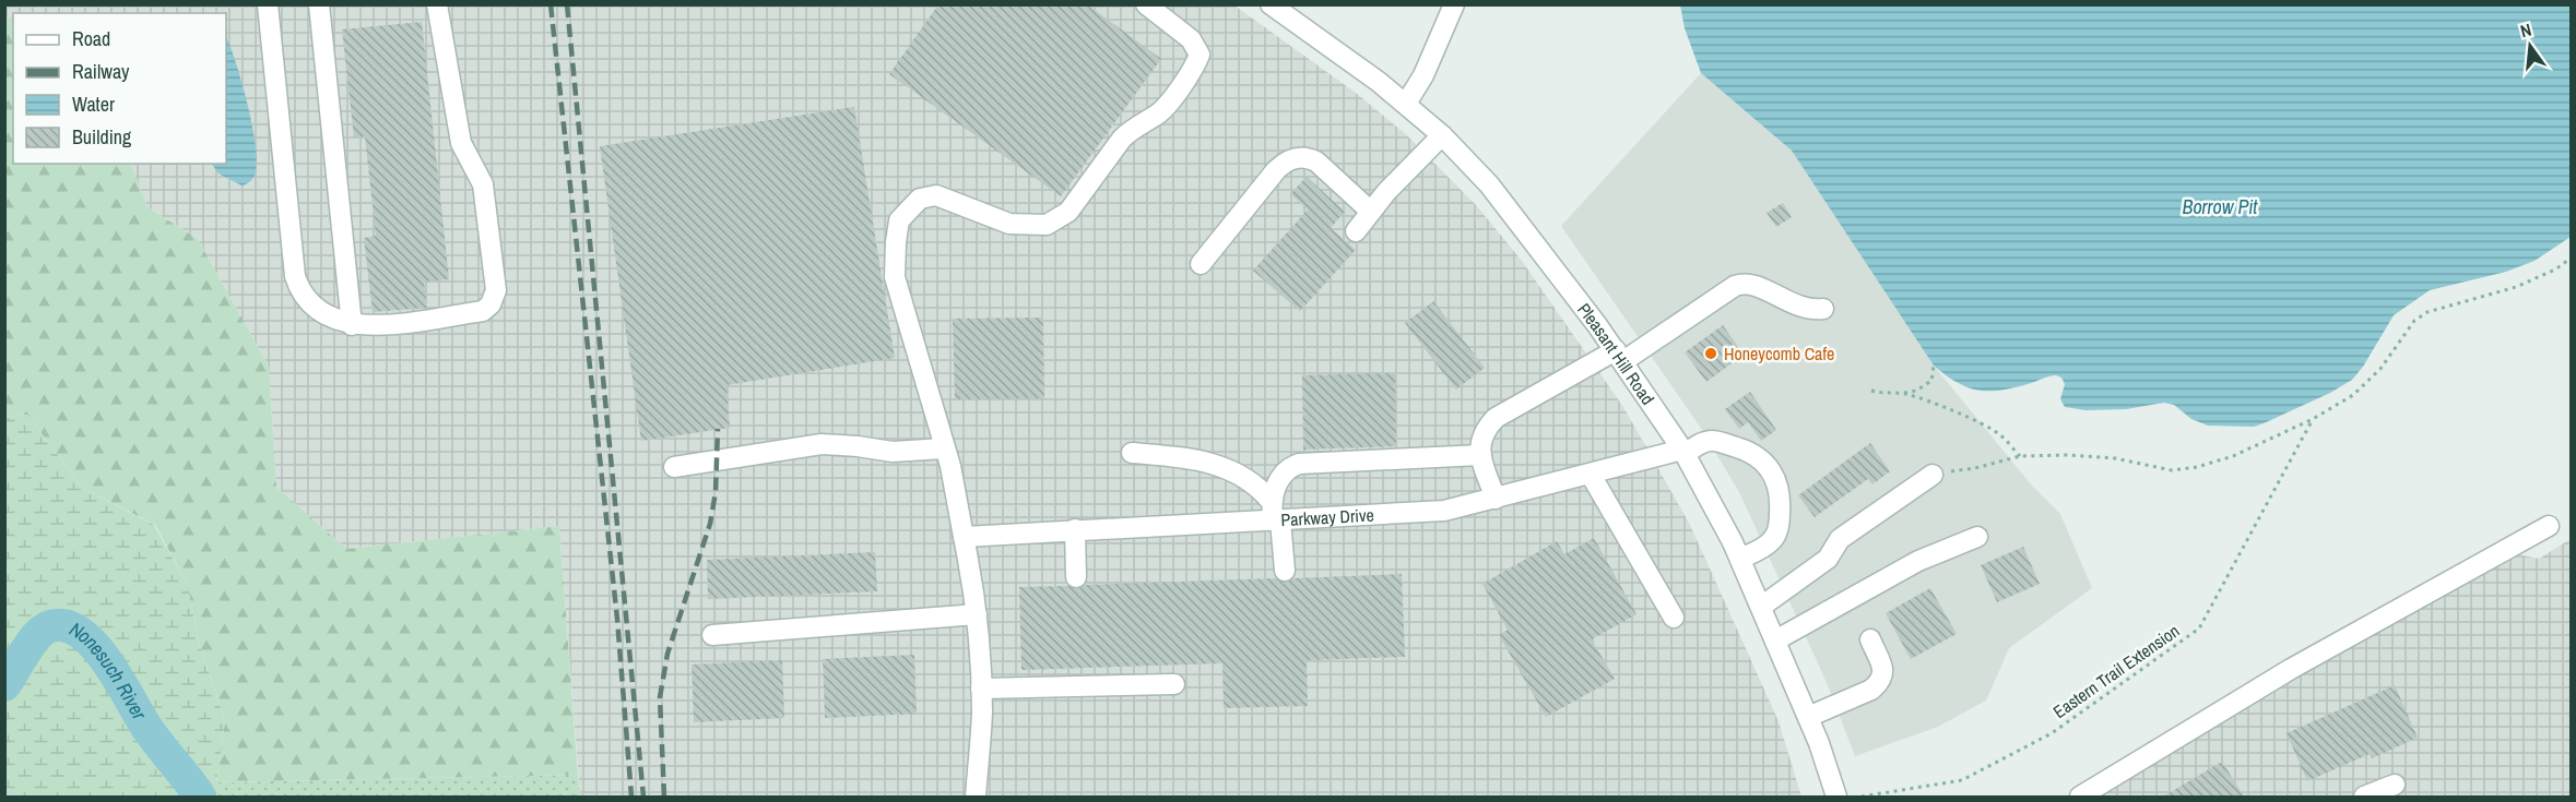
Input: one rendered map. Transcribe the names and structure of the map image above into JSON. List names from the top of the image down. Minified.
{"streets":{"street":["Pleasant Hill Road","Parkway Drive"],"path":["Eastern Trail Extension"]},"crossings":[["Pleasant Hill Road","Parkway Drive"]],"water":["Borrow Pit","Nonesuch River"],"places":["Honeycomb Cafe"],"legend":["Road","Railway","Water","Building"],"north":"top"}
